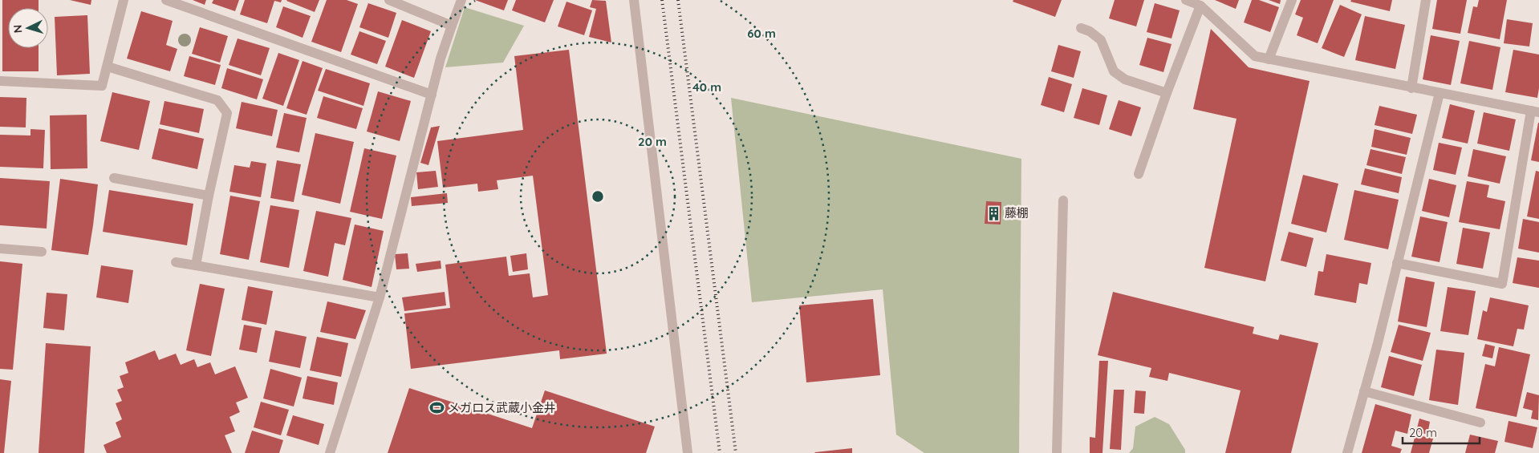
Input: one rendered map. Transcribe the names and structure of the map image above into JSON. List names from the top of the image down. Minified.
{"places":{"building":["藤棚"],"sports":["メガロス武蔵小金井"]},"scale_bar":"20 m","north":"left","rings":["60 m","40 m","20 m"]}
